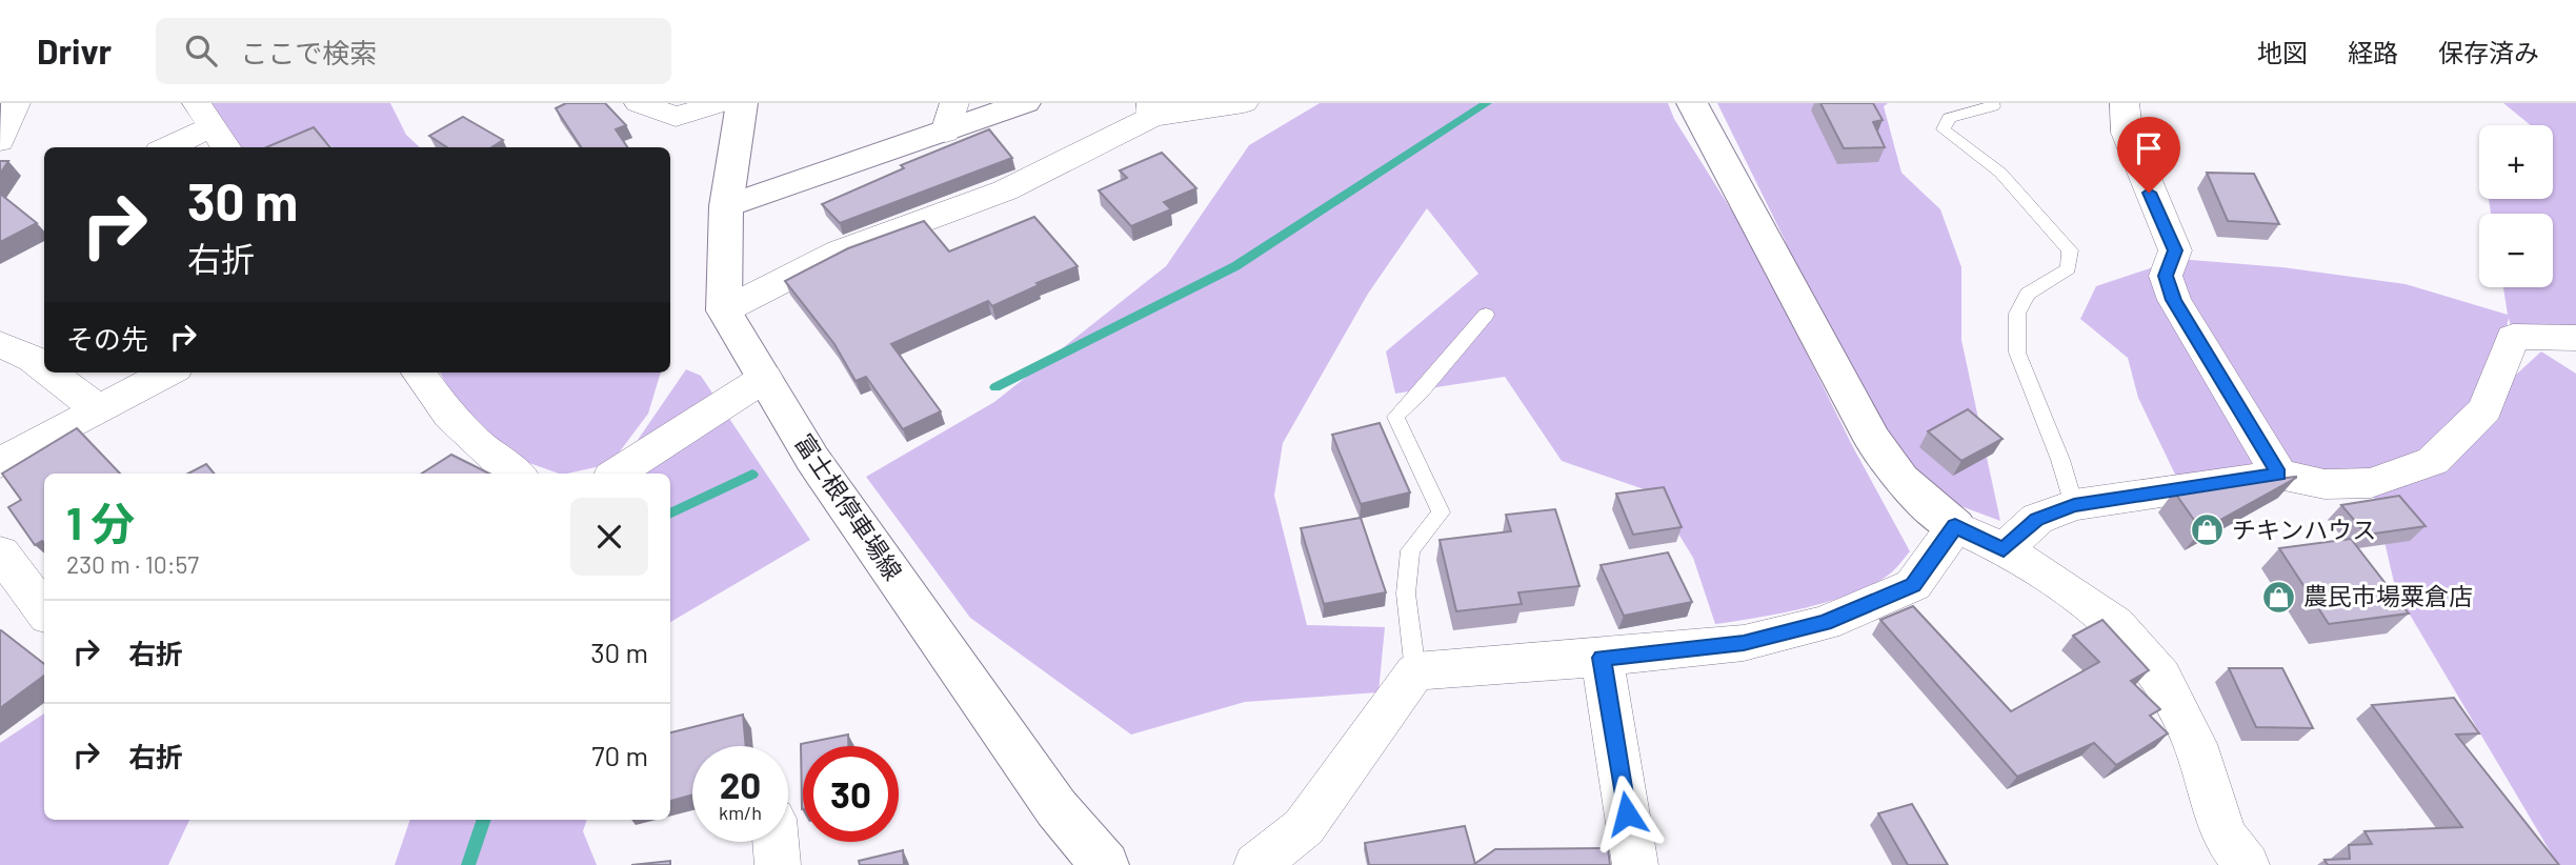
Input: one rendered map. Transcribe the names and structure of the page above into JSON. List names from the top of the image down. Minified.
{"streets":{"main road":["富士根停車場線"]},"places":{"shop":["チキンハウス","農民市場粟倉店"]},"page":{"header":"Drivr","search":"ここで検索","nav":["地図","経路","保存済み"],"map_buttons":["+","−"],"turn":["30 m","右折"],"then":"その先","heading":["1 分","230 m · 10:57"],"list":[{"name":"右折","value":"30 m"},{"name":"右折","value":"70 m"}],"speed":"20 km/h","limit":"30"}}
